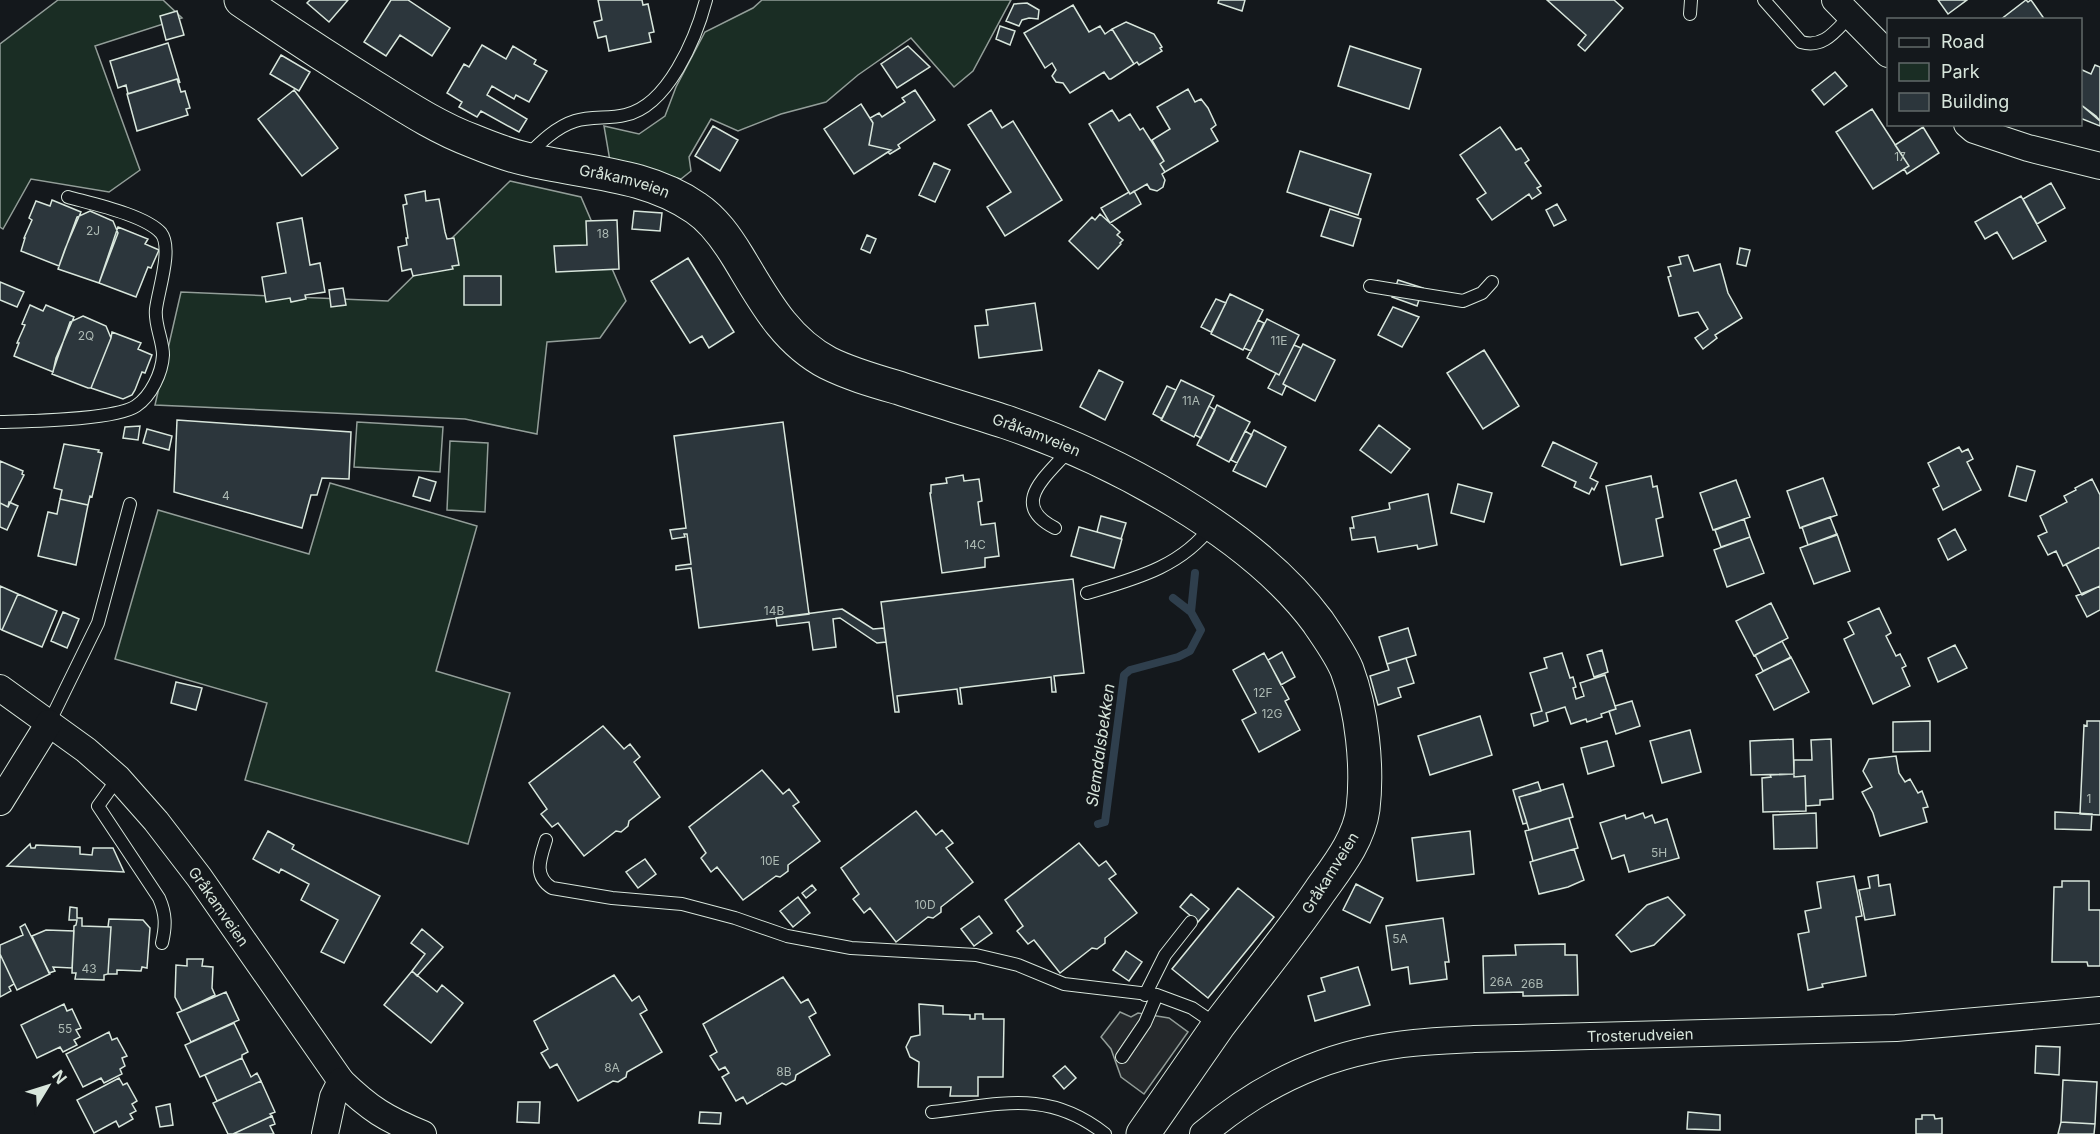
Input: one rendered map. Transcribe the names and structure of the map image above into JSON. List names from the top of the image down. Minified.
{"streets":{"street":["Gråkamveien","Trosterudveien"]},"water":["Slemdalsbekken"],"house_numbers":["17","2J","18","2Q","11E","11A","4","14C","14B","12F","12G","1","5H","10E","10D","5A","43","26A","26B","55","8A","8B"],"legend":["Road","Park","Building"],"north":"top right"}
